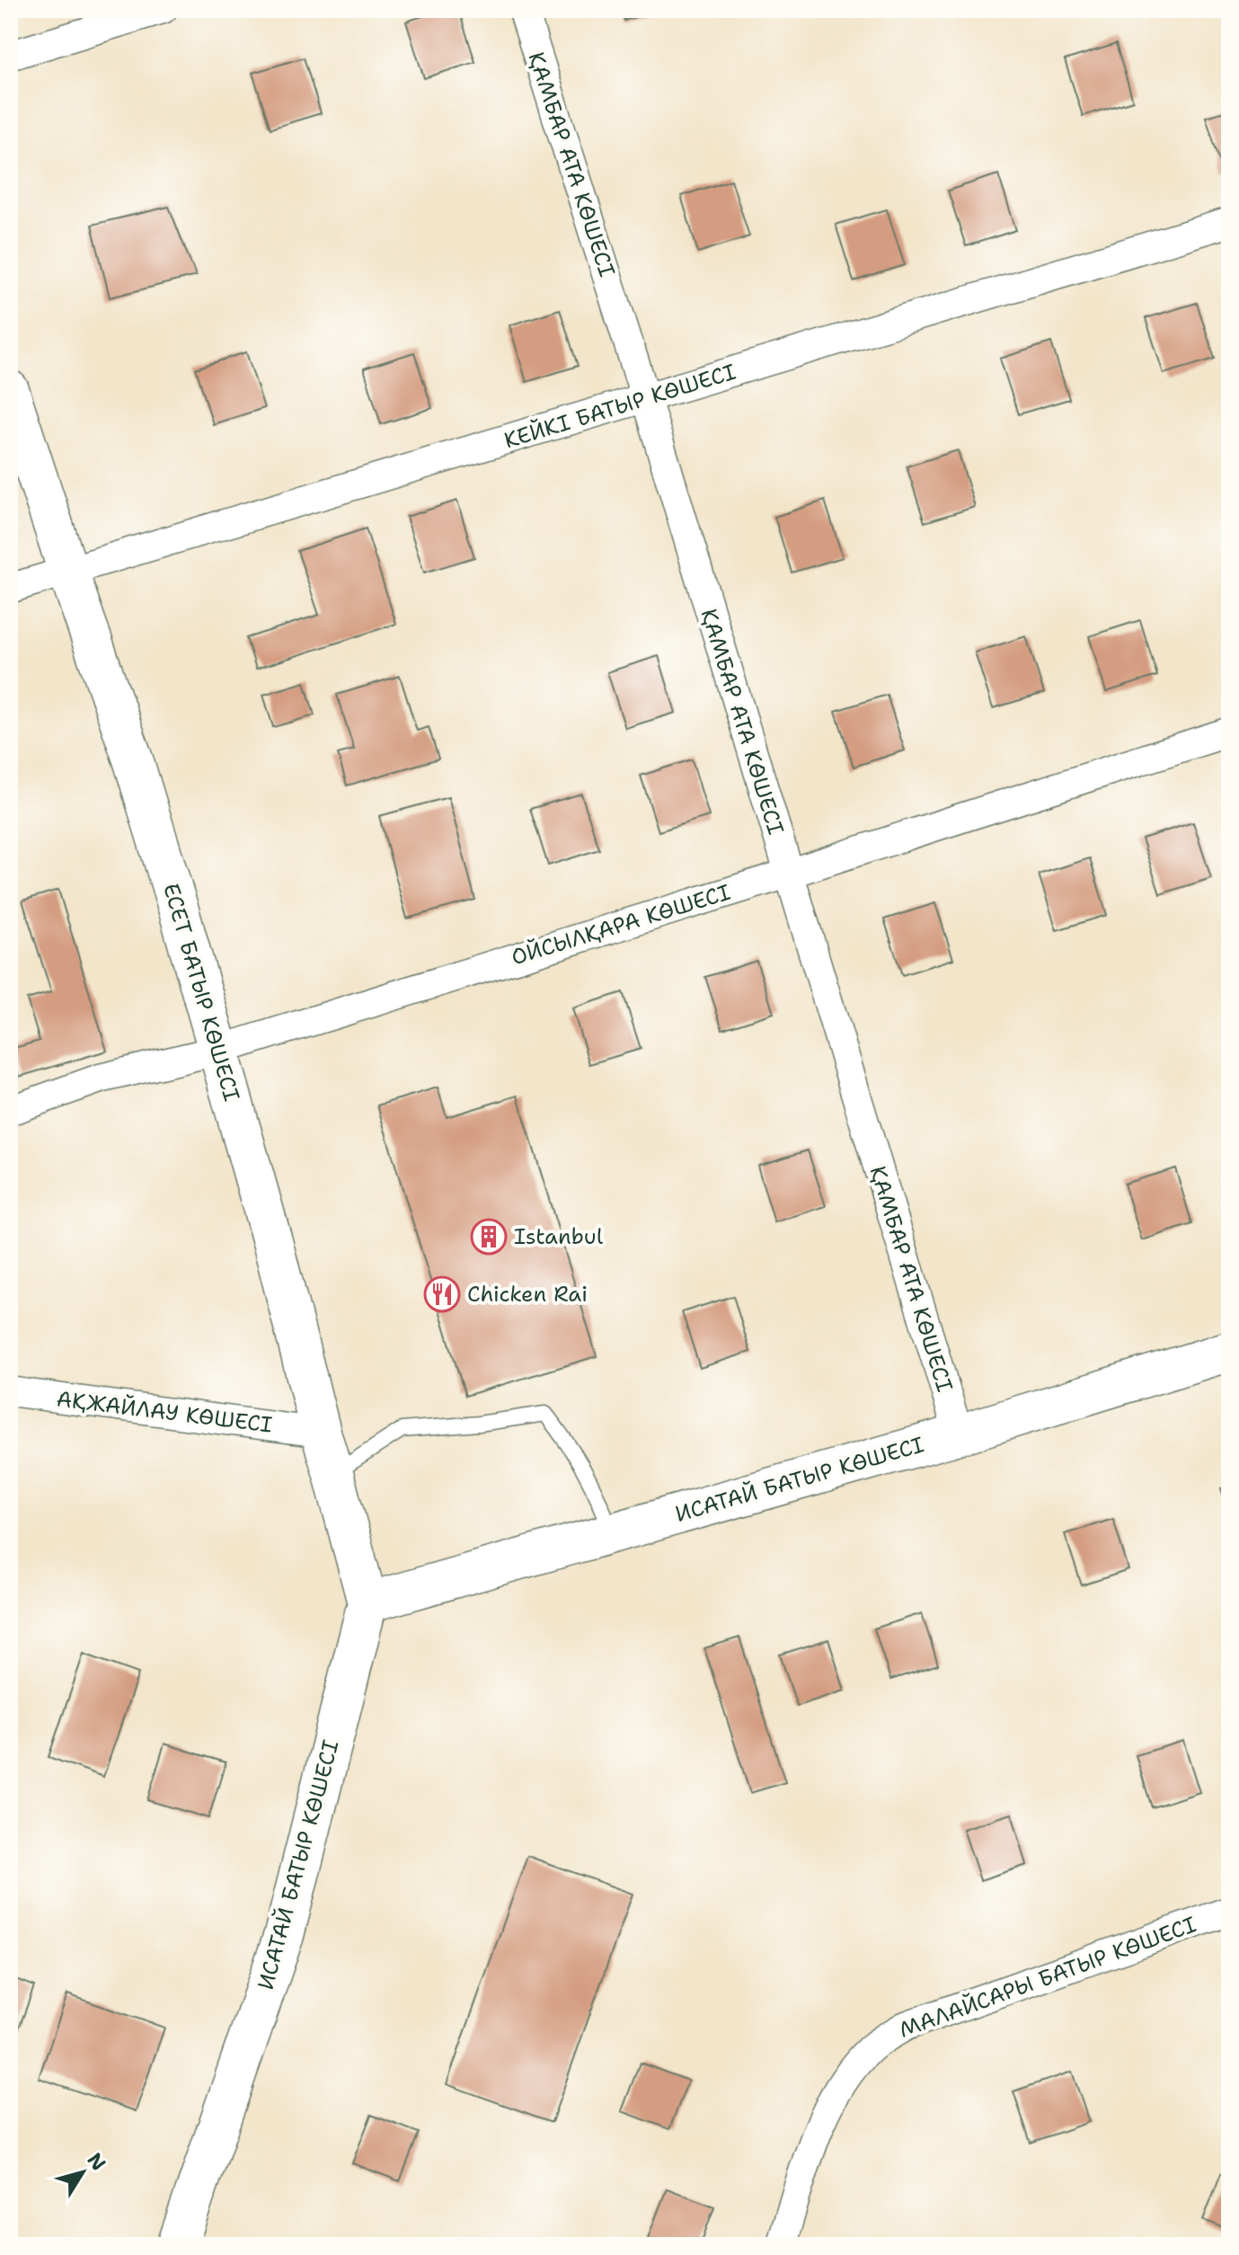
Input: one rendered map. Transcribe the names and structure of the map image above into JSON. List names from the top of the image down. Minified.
{"streets":{"street":["ҚАМБАР АТА КӨШЕСІ","КЕЙКІ БАТЫР КӨШЕСІ","ОЙСЫЛҚАРА КӨШЕСІ","ЕСЕТ БАТЫР КӨШЕСІ","АҚЖАЙЛАУ КӨШЕСІ","ИСАТАЙ БАТЫР КӨШЕСІ","МАЛАЙСАРЫ БАТЫР КӨШЕСІ"]},"crossings":[["ҚАМБАР АТА КӨШЕСІ","КЕЙКІ БАТЫР КӨШЕСІ"],["ҚАМБАР АТА КӨШЕСІ","ОЙСЫЛҚАРА КӨШЕСІ"],["ҚАМБАР АТА КӨШЕСІ","ИСАТАЙ БАТЫР КӨШЕСІ"],["КЕЙКІ БАТЫР КӨШЕСІ","ЕСЕТ БАТЫР КӨШЕСІ"],["ОЙСЫЛҚАРА КӨШЕСІ","ЕСЕТ БАТЫР КӨШЕСІ"],["ЕСЕТ БАТЫР КӨШЕСІ","АҚЖАЙЛАУ КӨШЕСІ"],["ЕСЕТ БАТЫР КӨШЕСІ","ИСАТАЙ БАТЫР КӨШЕСІ"]],"places":{"building":["Istanbul"],"restaurant":["Chicken Rai"]},"north":"top right"}
